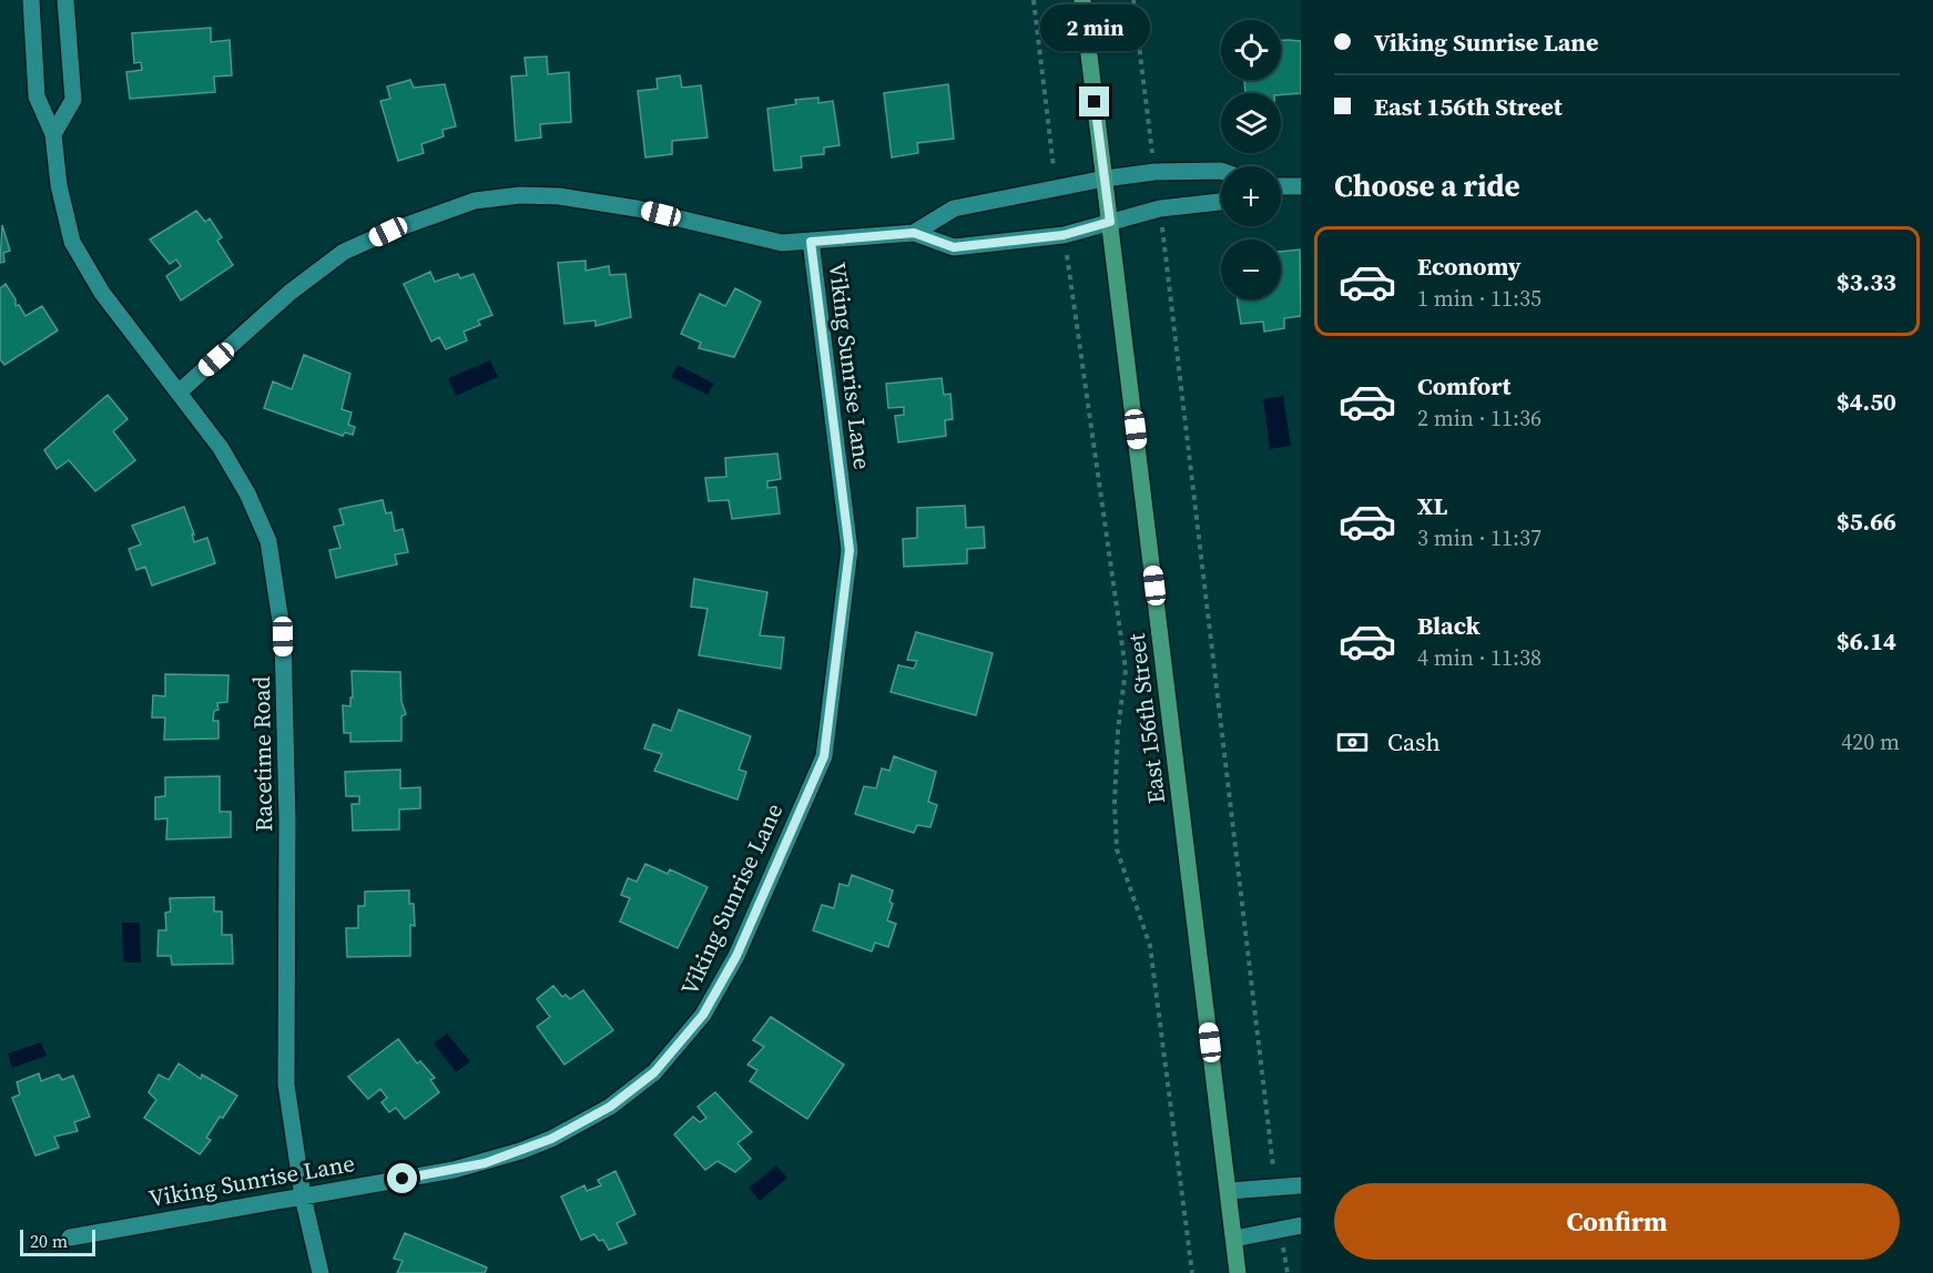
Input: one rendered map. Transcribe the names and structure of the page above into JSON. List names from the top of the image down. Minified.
{"streets":{"street":["Viking Sunrise Lane","East 156th Street","Racetime Road"]},"crossings":[["Viking Sunrise Lane","Racetime Road"]],"scale_bar":"20 m","page":{"banner":["Viking Sunrise Lane","East 156th Street"],"bubble":"2 min","map_buttons":["+","−"],"heading":"Choose a ride","list":[{"name":"Economy","note":"1 min · 11:35","value":"$3.33"},{"name":"Comfort","note":"2 min · 11:36","value":"$4.50"},{"name":"XL","note":"3 min · 11:37","value":"$5.66"},{"name":"Black","note":"4 min · 11:38","value":"$6.14"}],"pay":["Cash","420 m"],"buttons":"Confirm","scale":"20 m"}}
